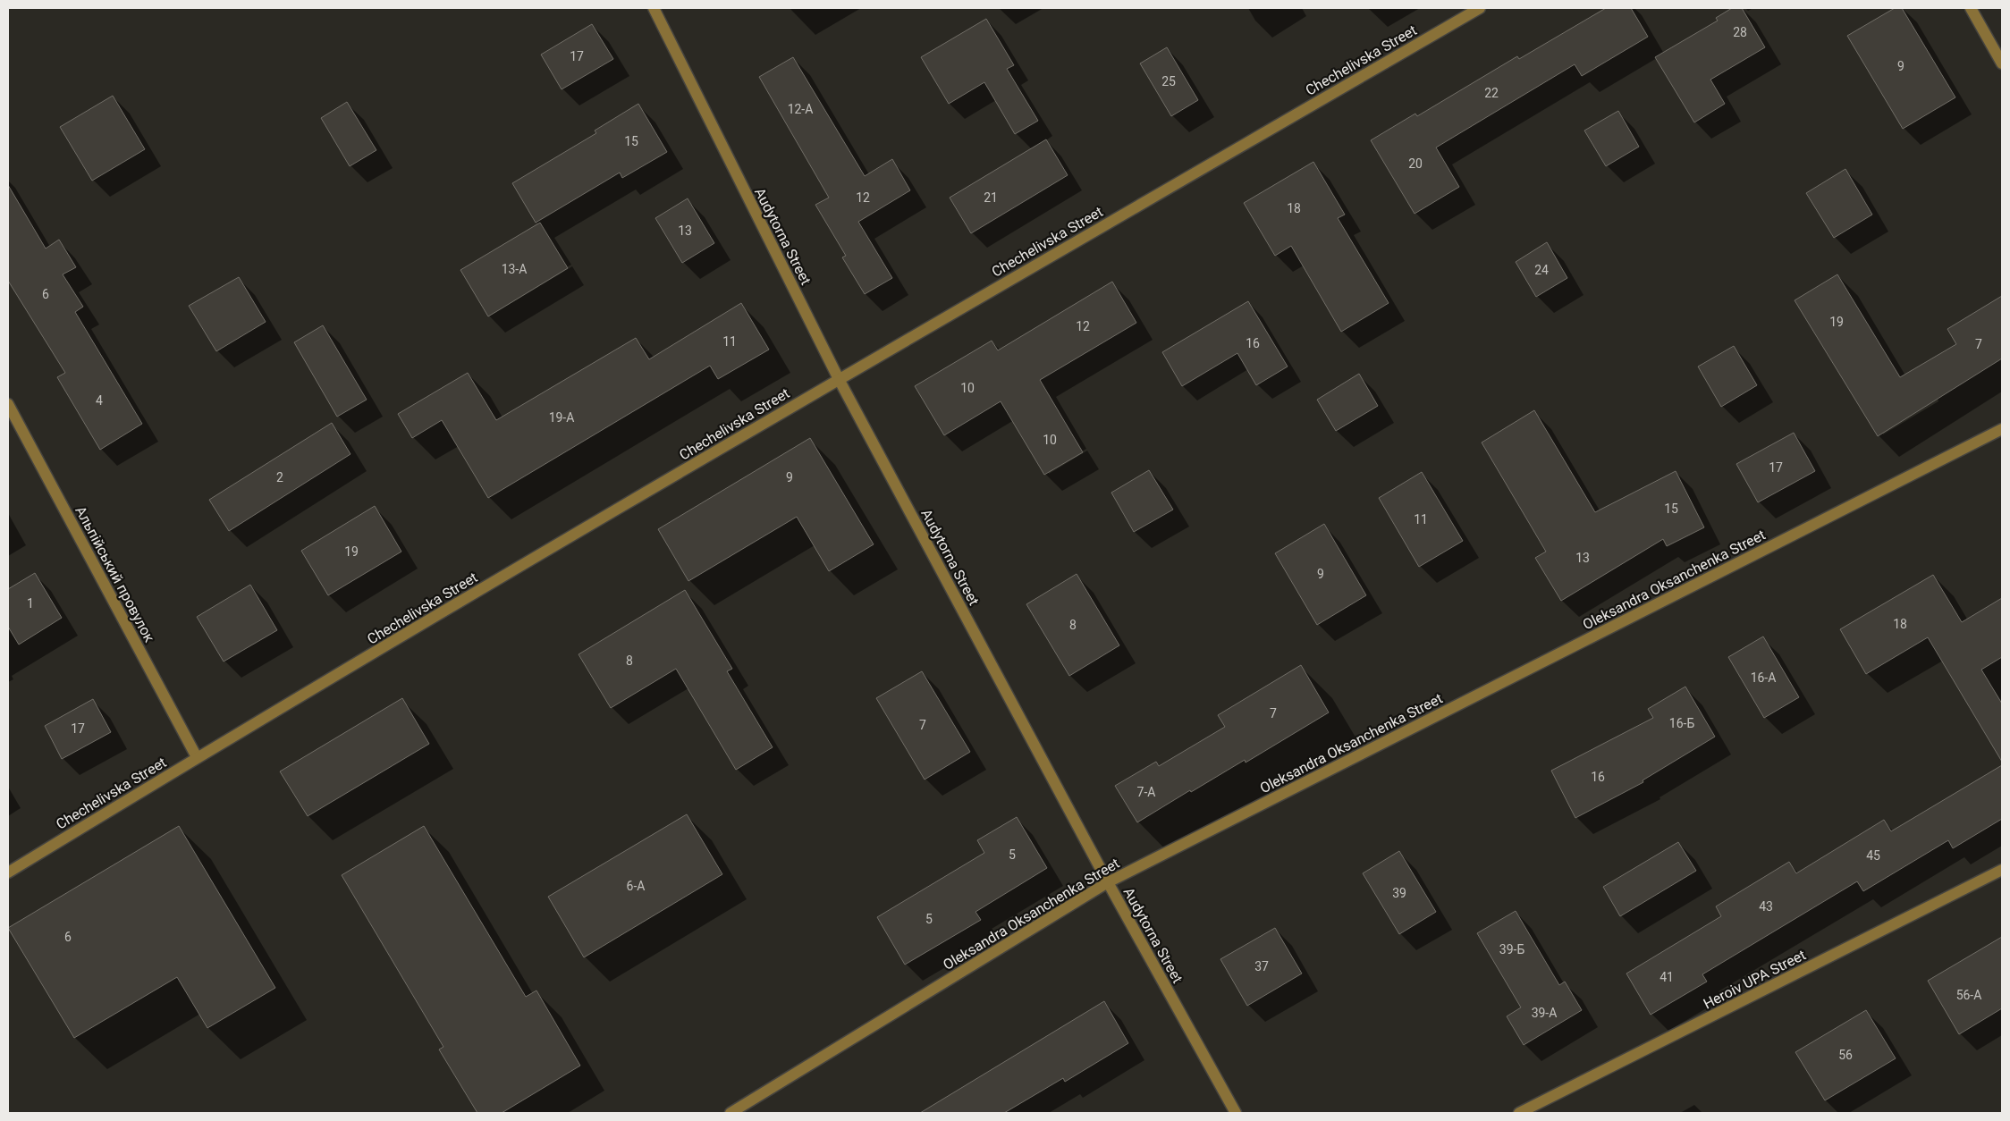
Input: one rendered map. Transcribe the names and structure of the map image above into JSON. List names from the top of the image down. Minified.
{"streets":{"street":["Chechelivska Street","Audytorna Street","Альпійський провулок","Oleksandra Oksanchenka Street","Heroiv UPA Street"]},"crossings":[["Chechelivska Street","Audytorna Street"],["Chechelivska Street","Альпійський провулок"],["Audytorna Street","Oleksandra Oksanchenka Street"]],"house_numbers":["28","17","9","25","22","12-А","15","20","12","21","18","13","13-А","24","6","19","12","11","16","7","10","4","19-А","10","17","2","9","15","11","19","13","9","1","18","8","8","16-А","7","16-Б","7","17","16","7-А","5","45","6-А","39","43","5","6","39-Б","37","41","56-А","39-А","56"]}
